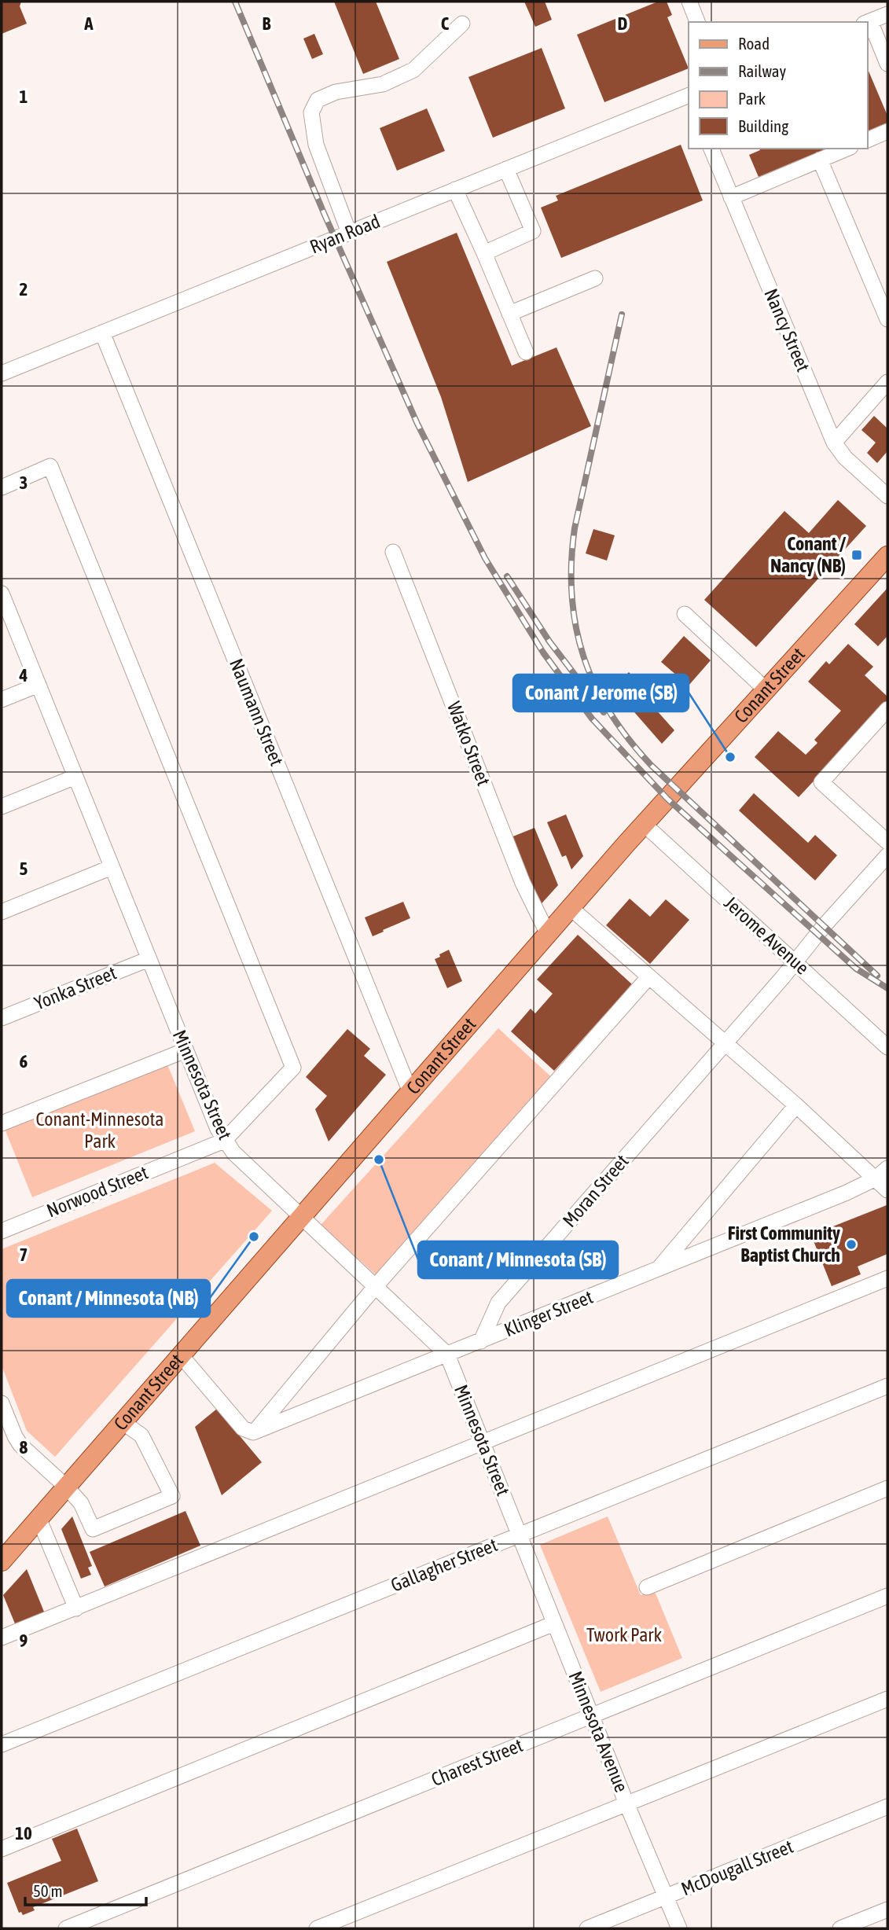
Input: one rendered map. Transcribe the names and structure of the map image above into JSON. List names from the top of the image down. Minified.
{"streets":{"main road":["Conant Street"],"street":["Ryan Road","Nancy Street","Naumann Street","Watko Street","Jerome Avenue","Yonka Street","Minnesota Street","Moran Street","Norwood Street","Klinger Street","Gallagher Street","Minnesota Avenue","Charest Street","McDougall Street"]},"crossings":[["Ryan Road","Naumann Street"],["Conant Street","Naumann Street"],["Conant Street","Watko Street"],["Conant Street","Jerome Avenue"],["Conant Street","Minnesota Street"],["Jerome Avenue","Moran Street"],["Yonka Street","Minnesota Street"],["Minnesota Street","Norwood Street"],["Minnesota Street","Gallagher Street"],["Minnesota Street","Minnesota Avenue"],["Moran Street","Klinger Street"],["Gallagher Street","Minnesota Avenue"],["Minnesota Avenue","Charest Street"],["Minnesota Avenue","McDougall Street"]],"parks":["Conant-Minnesota Park","Twork Park"],"places":{"transit":["Conant / Nancy (NB)"],"other":["Conant / Jerome (SB)","Conant / Minnesota (SB)","Conant / Minnesota (NB)","First Community Baptist Church"]},"legend":["Road","Railway","Park","Building"],"scale_bar":"50 m","grid":{"columns":["A","B","C","D"],"rows":["1","2","3","4","5","6","7","8","9","10"]}}
